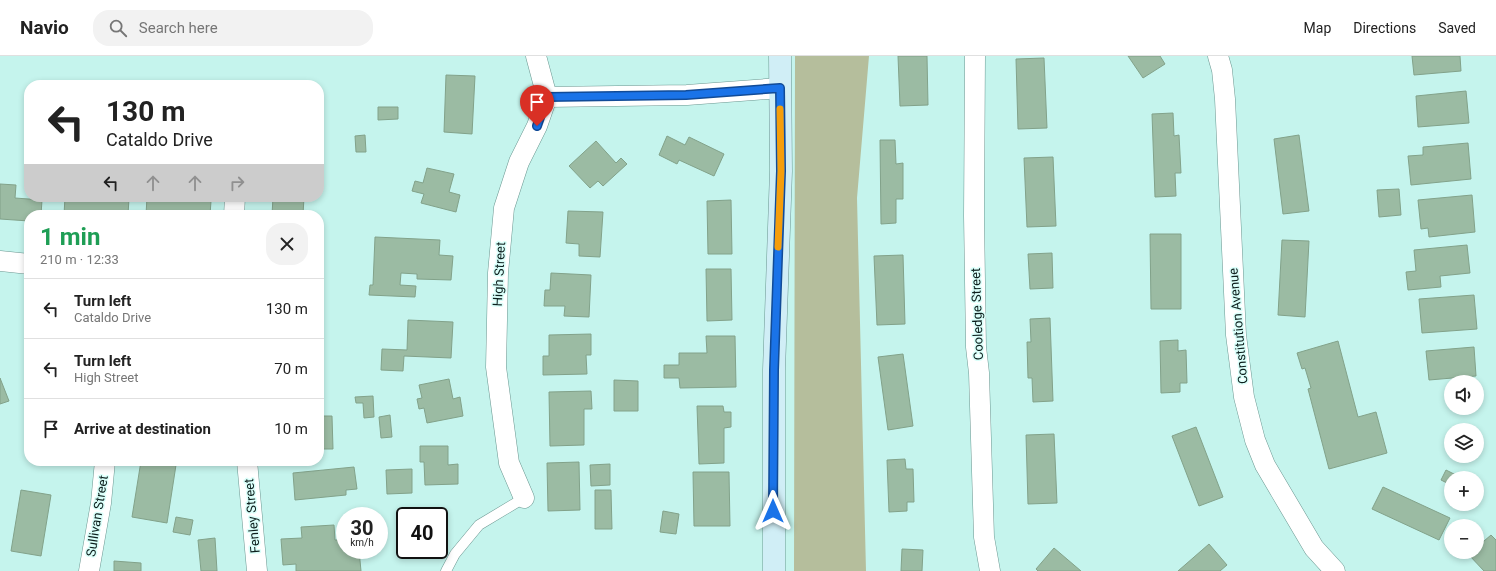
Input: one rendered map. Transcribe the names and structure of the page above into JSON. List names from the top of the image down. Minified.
{"streets":{"street":["High Street","Cooledge Street","Constitution Avenue","Sullivan Street","Fenley Street"]},"page":{"header":"Navio","search":"Search here","nav":["Map","Directions","Saved"],"turn":["130 m","Cataldo Drive"],"heading":["1 min","210 m · 12:33"],"list":[{"name":"Turn left","note":"Cataldo Drive","value":"130 m"},{"name":"Turn left","note":"High Street","value":"70 m"},{"name":"Arrive at destination","value":"10 m"}],"map_buttons":["+","−"],"speed":"30 km/h","limit":"40"}}
